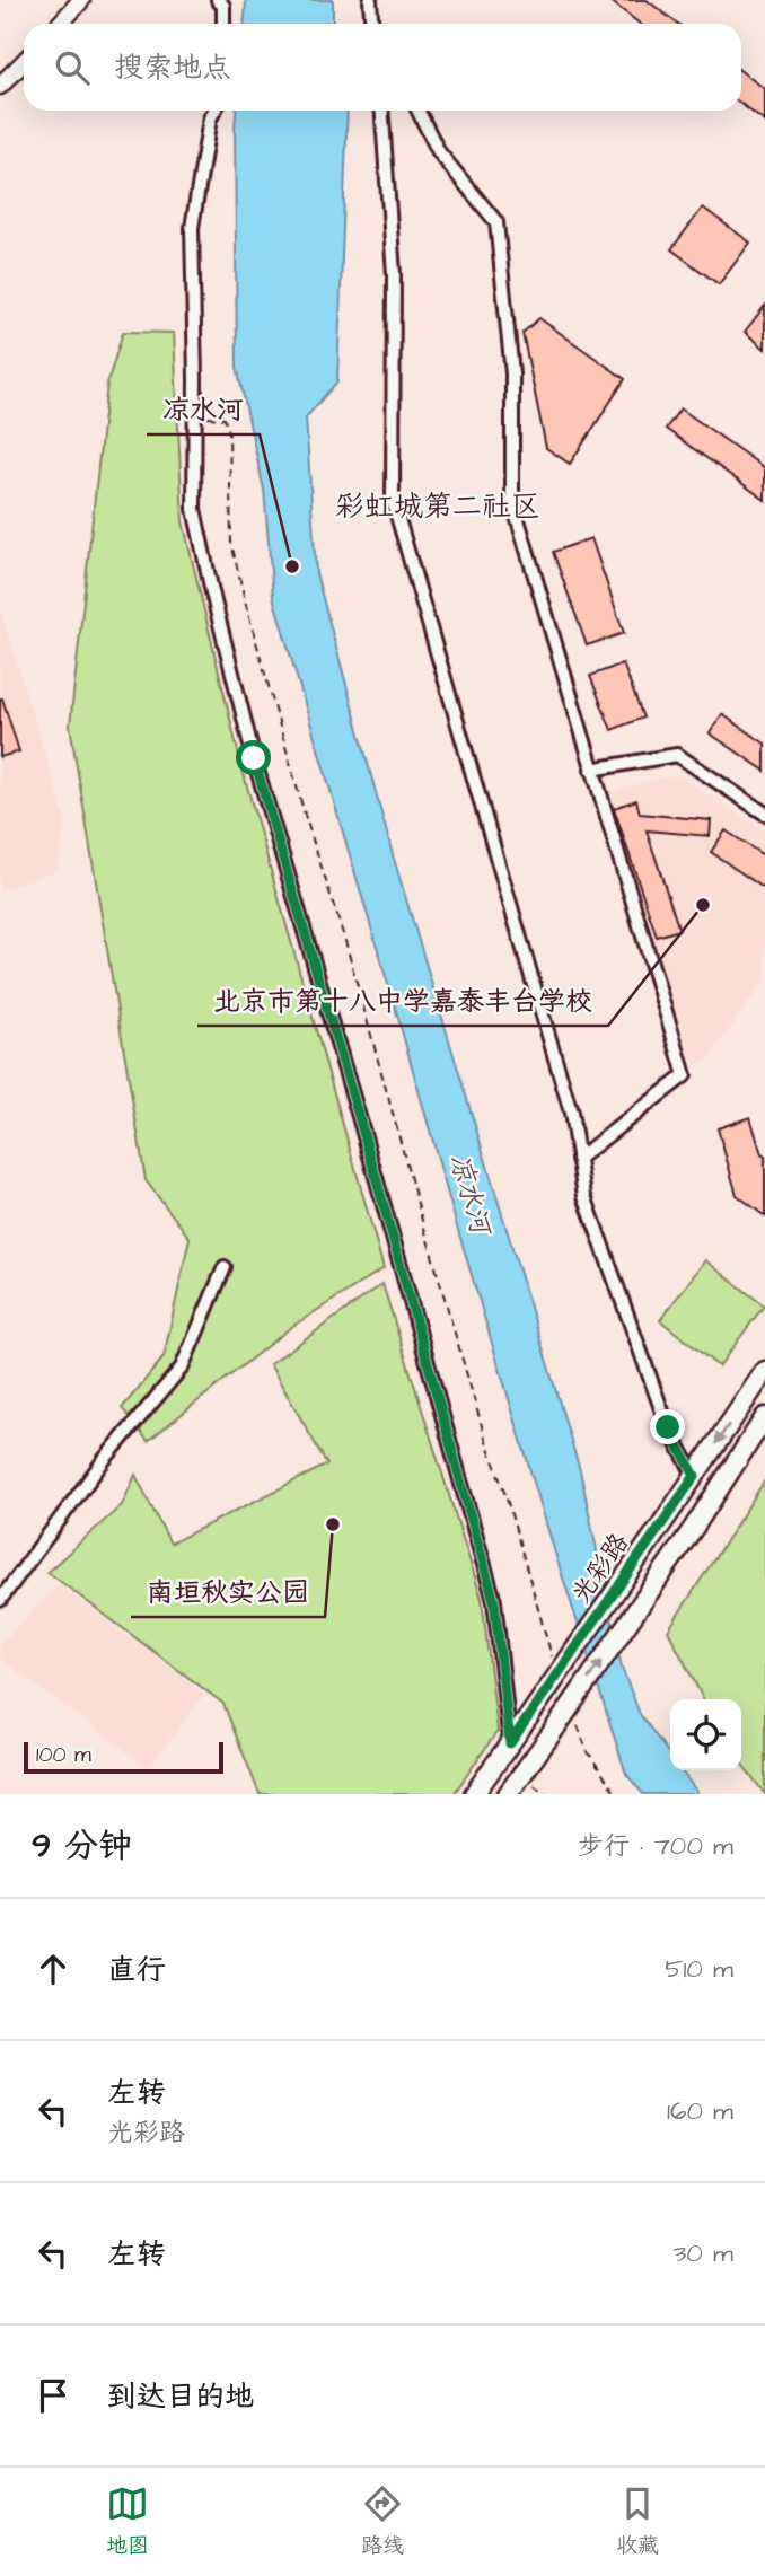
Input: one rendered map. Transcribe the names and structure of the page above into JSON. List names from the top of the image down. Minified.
{"streets":{"main road":["光彩路"]},"districts":["彩虹城第二社区"],"water":["凉水河"],"places":["凉水河","北京市第十八中学嘉泰丰台学校","南垣秋实公园"],"scale_bar":"100 m","page":{"search":"搜索地点","scale":"100 m","heading":["9 分钟","步行 · 700 m"],"list":[["直行","510 m"],["左转","光彩路","160 m"],["左转","30 m"],"到达目的地"],"nav":["地图","路线","收藏"]}}
